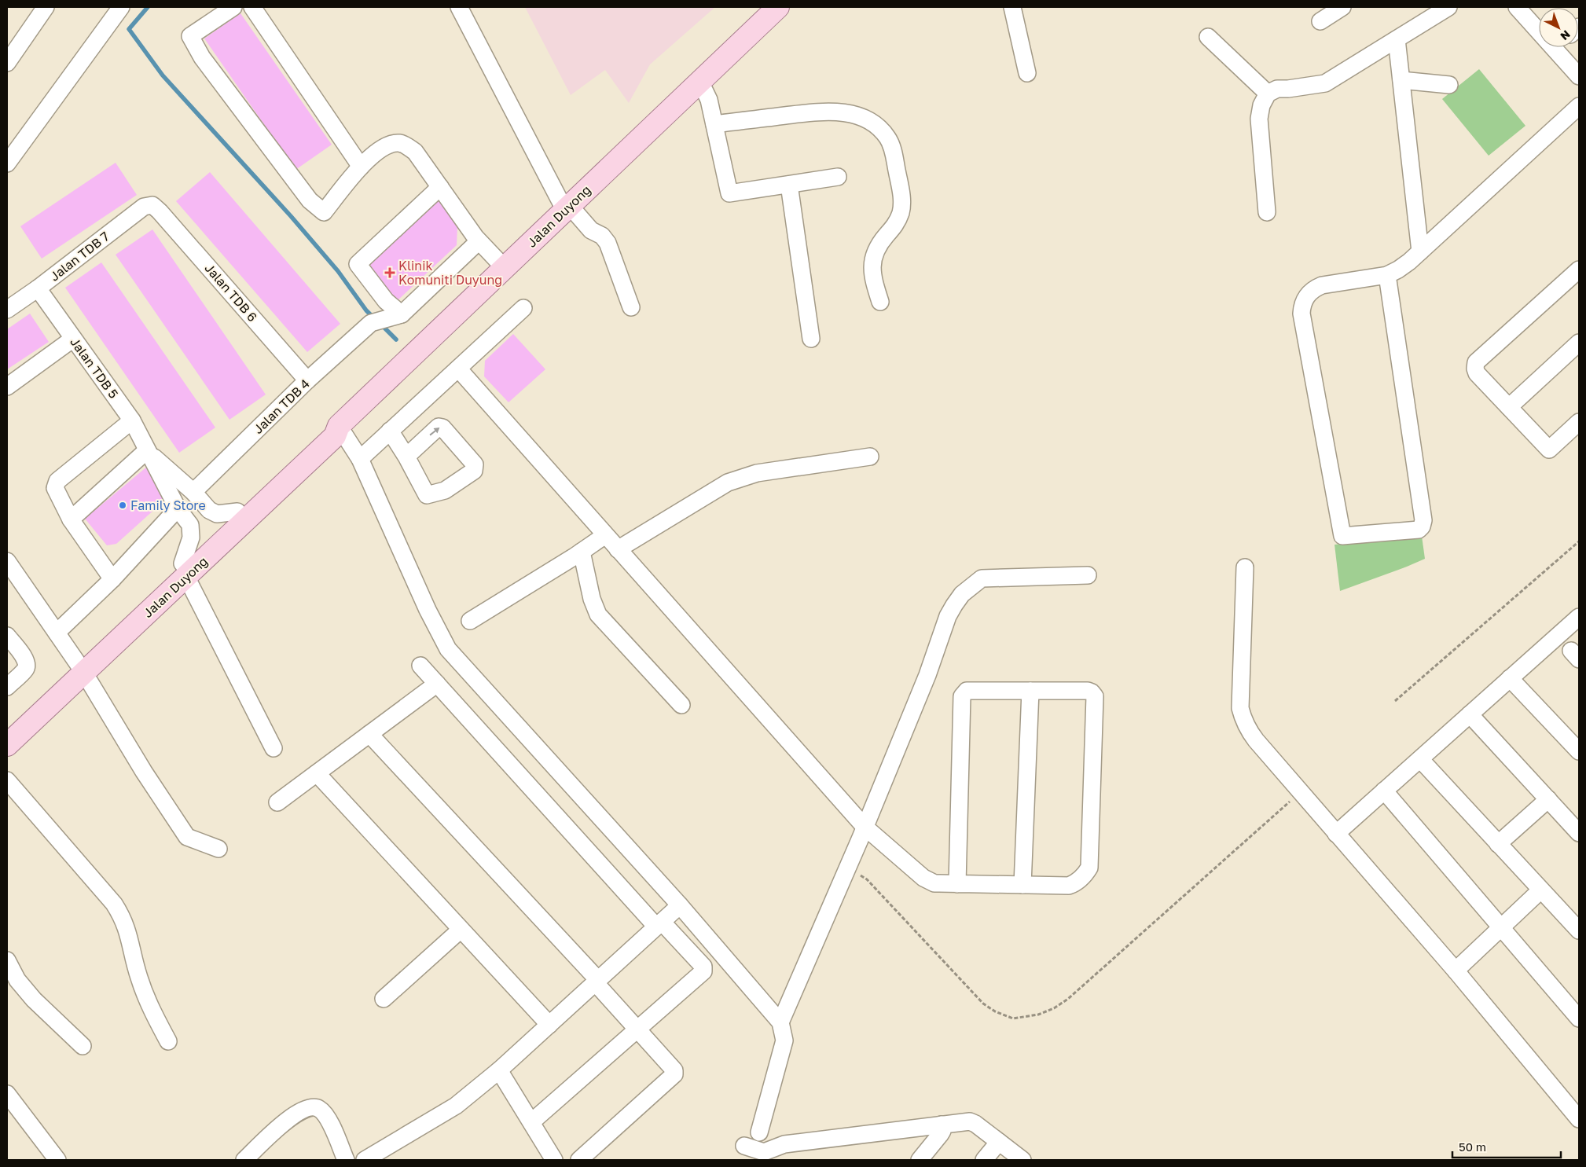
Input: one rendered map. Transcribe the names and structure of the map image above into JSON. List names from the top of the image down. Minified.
{"streets":{"main road":["Jalan Duyong"],"street":["Jalan TDB 7","Jalan TDB 6","Jalan TDB 5","Jalan TDB 4"]},"crossings":[["Jalan Duyong","Jalan TDB 5"],["Jalan TDB 7","Jalan TDB 6"],["Jalan TDB 7","Jalan TDB 5"],["Jalan TDB 6","Jalan TDB 4"]],"places":{"health":["Klinik Komuniti Duyung"],"other":["Family Store"]},"scale_bar":"50 m","north":"bottom right"}
